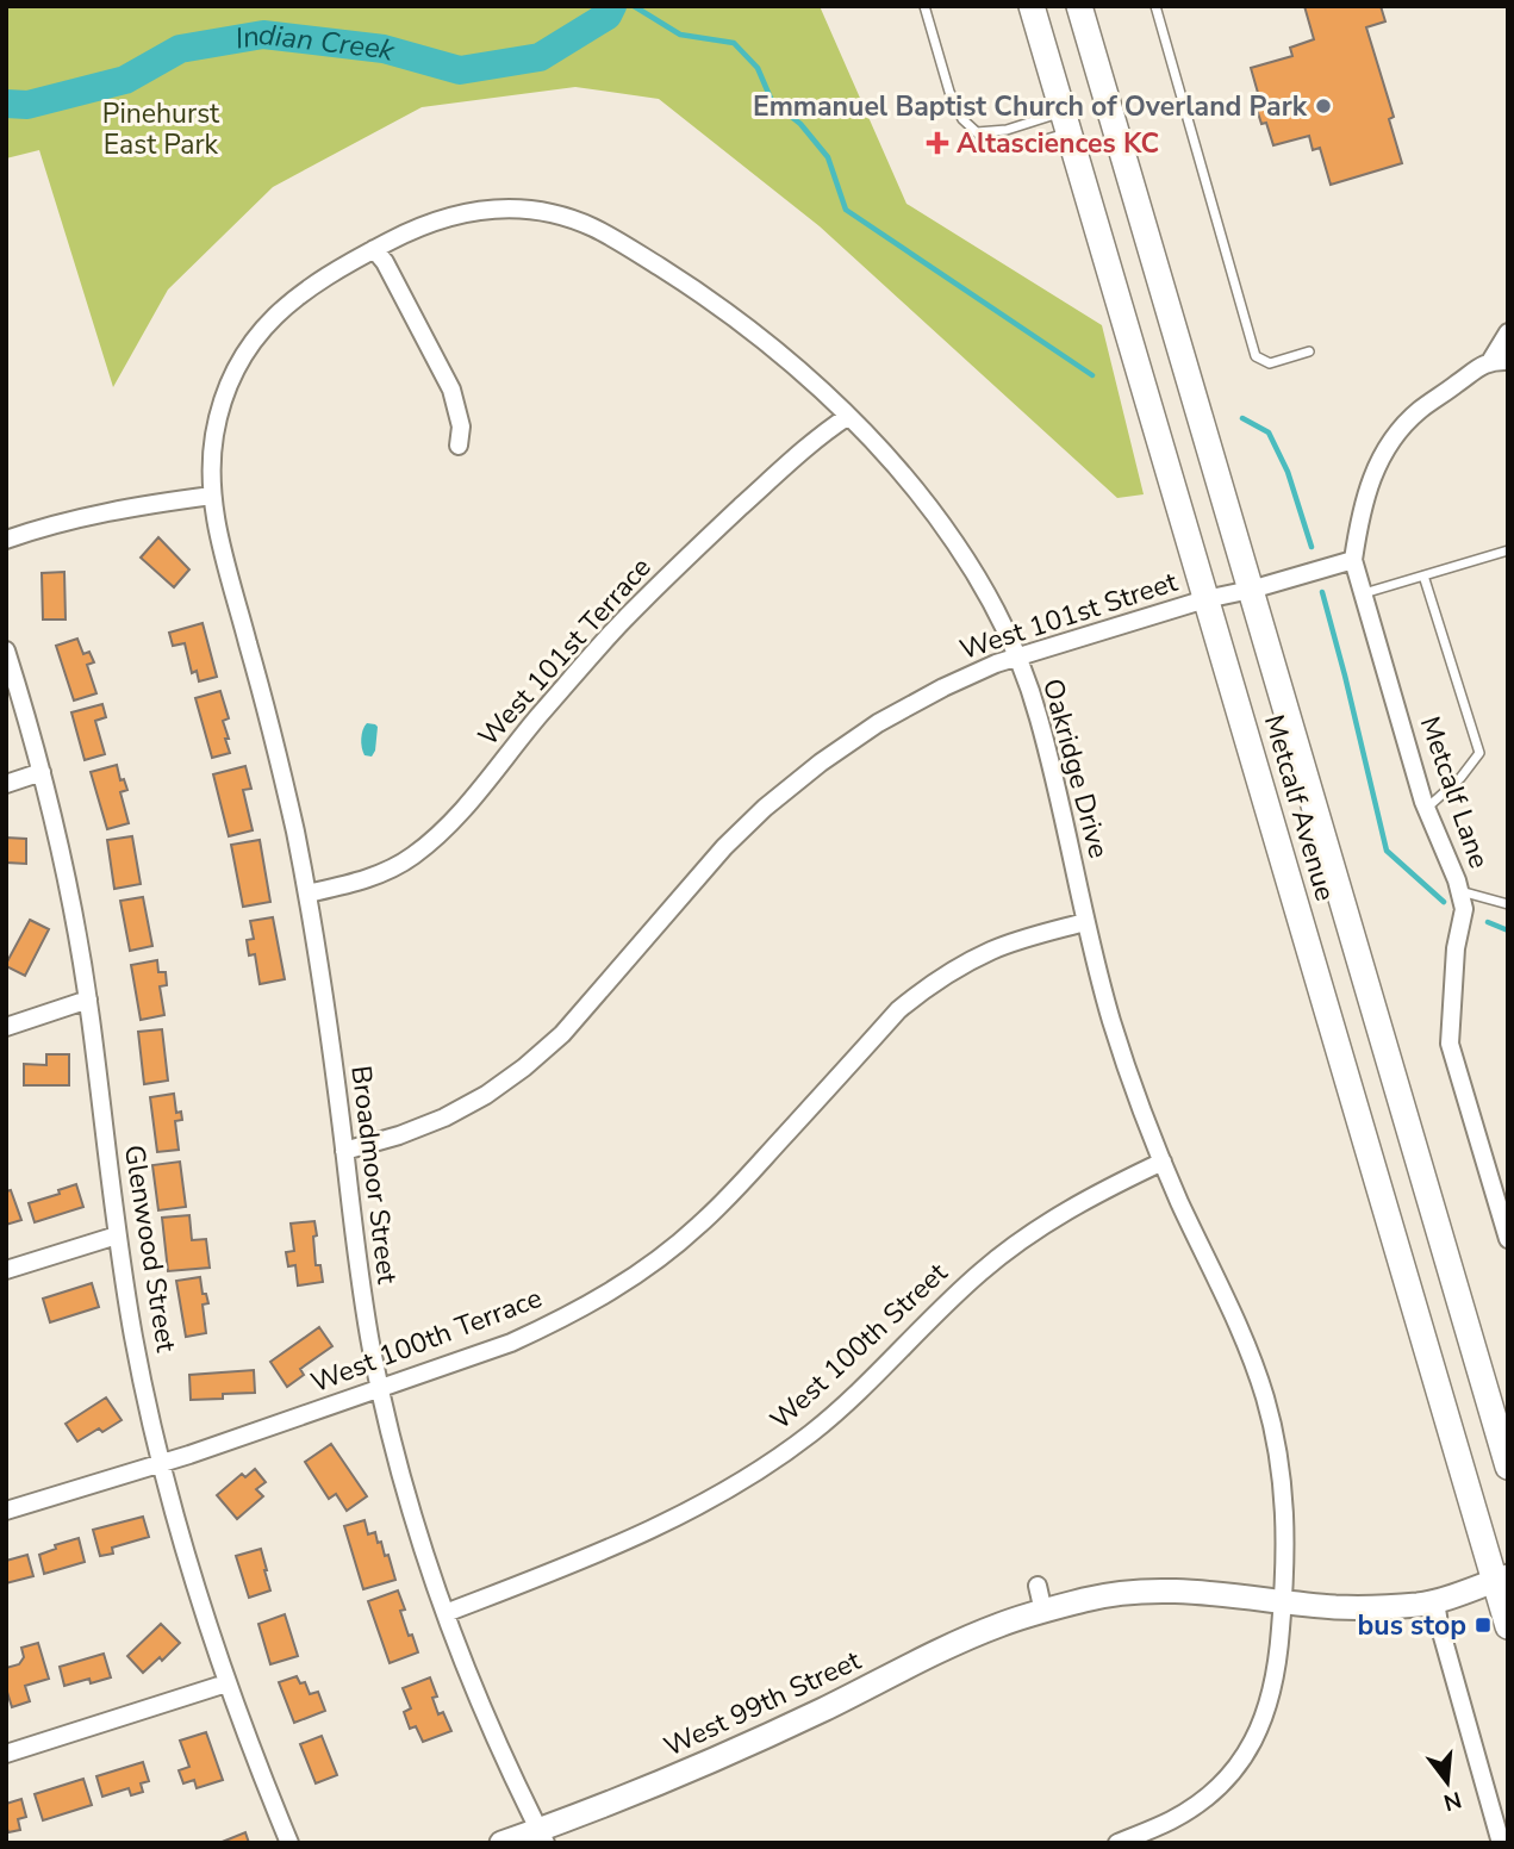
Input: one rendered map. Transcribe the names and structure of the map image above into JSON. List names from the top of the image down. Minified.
{"streets":{"main road":["Metcalf Avenue"],"street":["West 101st Street","West 101st Terrace","Oakridge Drive","Metcalf Lane","Broadmoor Street","Glenwood Street","West 100th Terrace","West 100th Street","West 99th Street"]},"crossings":[["West 101st Street","Oakridge Drive"],["West 101st Street","Metcalf Lane"],["West 101st Street","Metcalf Avenue"],["West 101st Street","Broadmoor Street"],["West 101st Terrace","Oakridge Drive"],["West 101st Terrace","Broadmoor Street"],["Oakridge Drive","Broadmoor Street"],["Oakridge Drive","West 100th Terrace"],["Oakridge Drive","West 100th Street"],["Oakridge Drive","West 99th Street"],["Metcalf Avenue","West 99th Street"],["Broadmoor Street","West 100th Terrace"],["Broadmoor Street","West 100th Street"],["Broadmoor Street","West 99th Street"],["Glenwood Street","West 100th Terrace"]],"water":["Indian Creek"],"parks":["Pinehurst East Park"],"places":{"other":["Emmanuel Baptist Church of Overland Park"],"health":["Altasciences KC"],"transit":["bus stop"]},"north":"bottom"}
